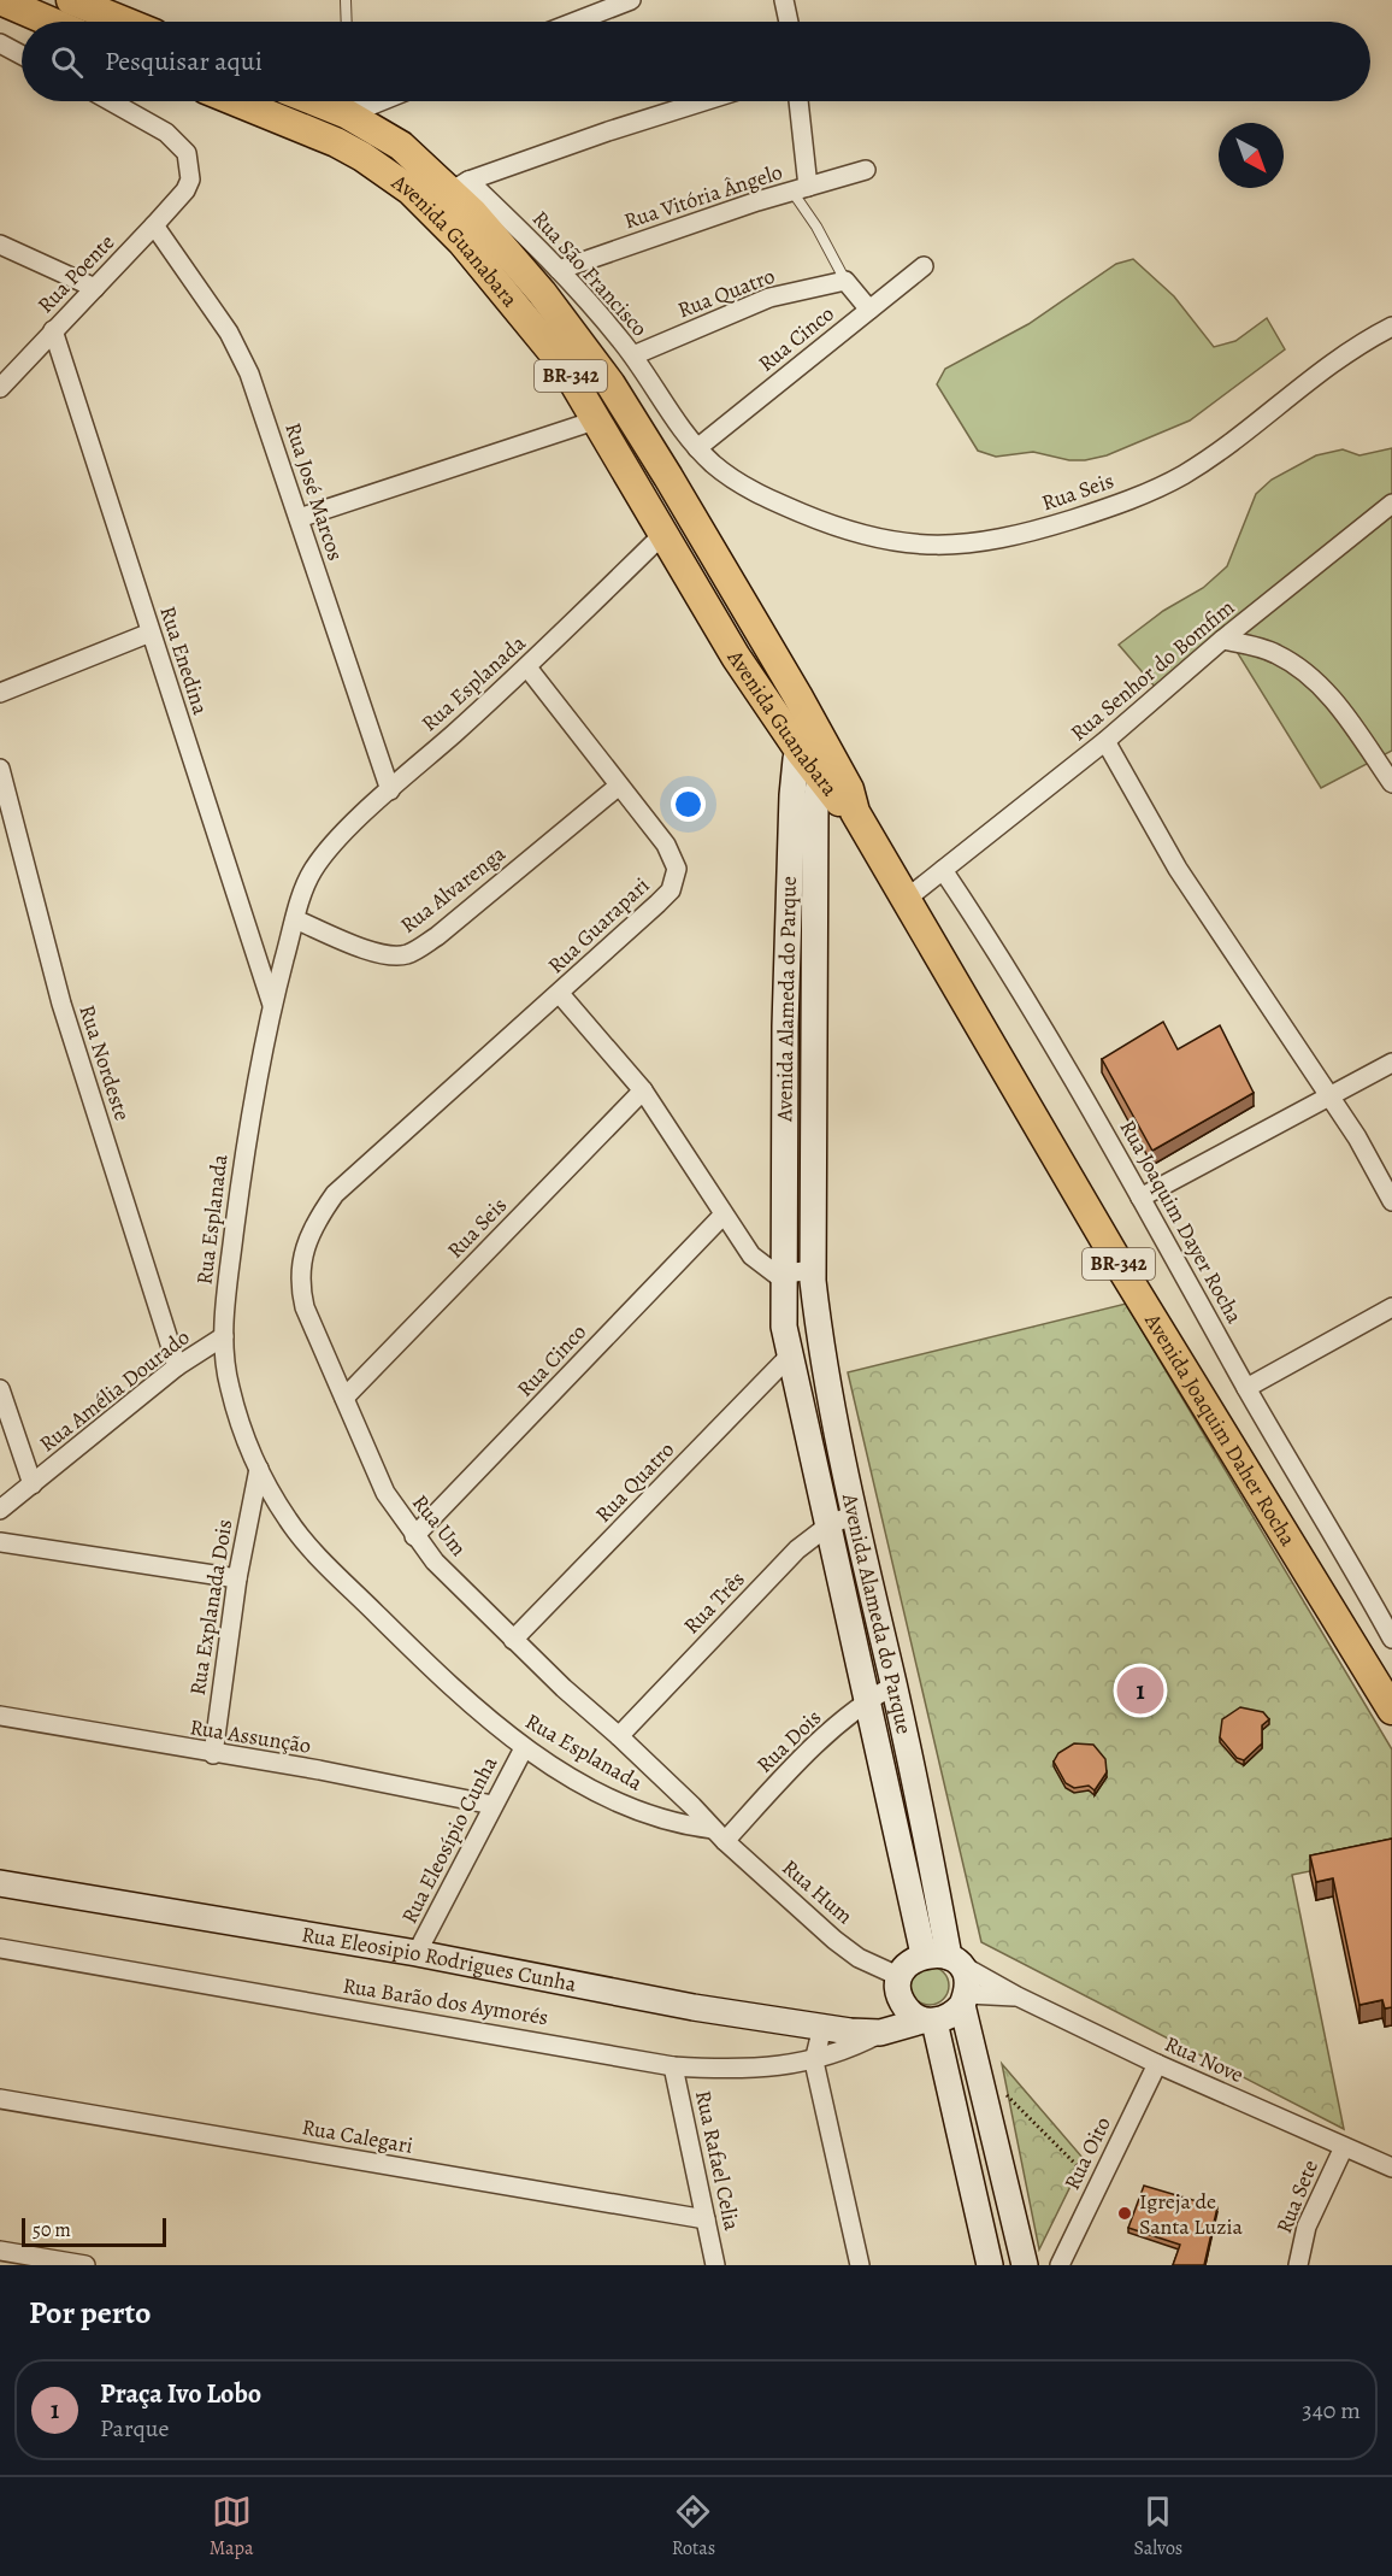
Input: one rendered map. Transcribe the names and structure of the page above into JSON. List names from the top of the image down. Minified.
{"streets":{"main road":["Avenida Guanabara","BR-342","Avenida Joaquim Daher Rocha"],"street":["Rua Vitória Ângelo","Rua Poente","Rua São Francisco","Rua Quatro","Rua Cinco","Rua José Marcos","Rua Seis","Rua Enedina","Rua Senhor do Bomfim","Rua Esplanada","Rua Alvarenga","Rua Guarapari","Avenida Alameda do Parque","Rua Nordeste","Rua Joaquim Dayer Rocha","Rua Amélia Dourado","Rua Um","Rua Três","Rua Explanada Dois","Rua Assunção","Rua Dois","Rua Eleosípio Cunha","Rua Hum","Rua Eleosipio Rodrigues Cunha","Rua Barão dos Aymorés","Rua Nove","Rua Calegari","Rua Oito","Rua Rafael Celia","Rua Sete"]},"crossings":[["Rua Vitória Ângelo","Rua São Francisco"],["Avenida Guanabara","Rua São Francisco"],["Avenida Guanabara","Rua Esplanada"],["Avenida Guanabara","Avenida Alameda do Parque"],["Avenida Guanabara","Avenida Joaquim Daher Rocha"],["Rua Poente","Rua José Marcos"],["Rua Poente","Rua Enedina"],["Rua São Francisco","Rua Quatro"],["Rua São Francisco","Rua Cinco"],["Rua São Francisco","Rua Seis"],["Rua Quatro","Avenida Alameda do Parque"],["Rua Quatro","Rua Um"],["Rua Cinco","Rua Um"],["Rua José Marcos","Rua Esplanada"],["Rua Seis","Rua Um"],["Rua Enedina","Rua Esplanada"],["Rua Senhor do Bomfim","Rua Joaquim Dayer Rocha"],["Rua Esplanada","Rua Alvarenga"],["Rua Esplanada","Rua Guarapari"],["Rua Esplanada","Rua Amélia Dourado"],["Rua Esplanada","Rua Um"],["Rua Esplanada","Rua Explanada Dois"],["Rua Esplanada","Rua Dois"],["Rua Esplanada","Rua Eleosípio Cunha"],["Rua Esplanada","Rua Hum"],["Rua Alvarenga","Rua Guarapari"],["Rua Guarapari","Rua Um"],["Avenida Alameda do Parque","Rua Três"],["Avenida Alameda do Parque","Rua Dois"],["Avenida Alameda do Parque","Rua Hum"],["Rua Nordeste","Rua Amélia Dourado"],["Rua Um","Rua Três"],["Rua Um","Rua Dois"],["Rua Um","Rua Hum"],["Rua Explanada Dois","Rua Assunção"],["Rua Assunção","Rua Eleosípio Cunha"],["Rua Dois","Rua Hum"],["Rua Eleosípio Cunha","Rua Eleosipio Rodrigues Cunha"],["Rua Eleosipio Rodrigues Cunha","Rua Barão dos Aymorés"],["Rua Barão dos Aymorés","Rua Rafael Celia"],["Rua Nove","Rua Oito"],["Rua Nove","Rua Sete"],["Rua Calegari","Rua Rafael Celia"]],"places":["Igreja de Santa Luzia"],"scale_bar":"50 m","north":"bottom right","page":{"search":"Pesquisar aqui","pins":"1","scale":"50 m","heading":"Por perto","list":[{"mark":"1","name":"Praça Ivo Lobo","note":"Parque","value":"340 m"}],"nav":["Mapa","Rotas","Salvos"]}}
